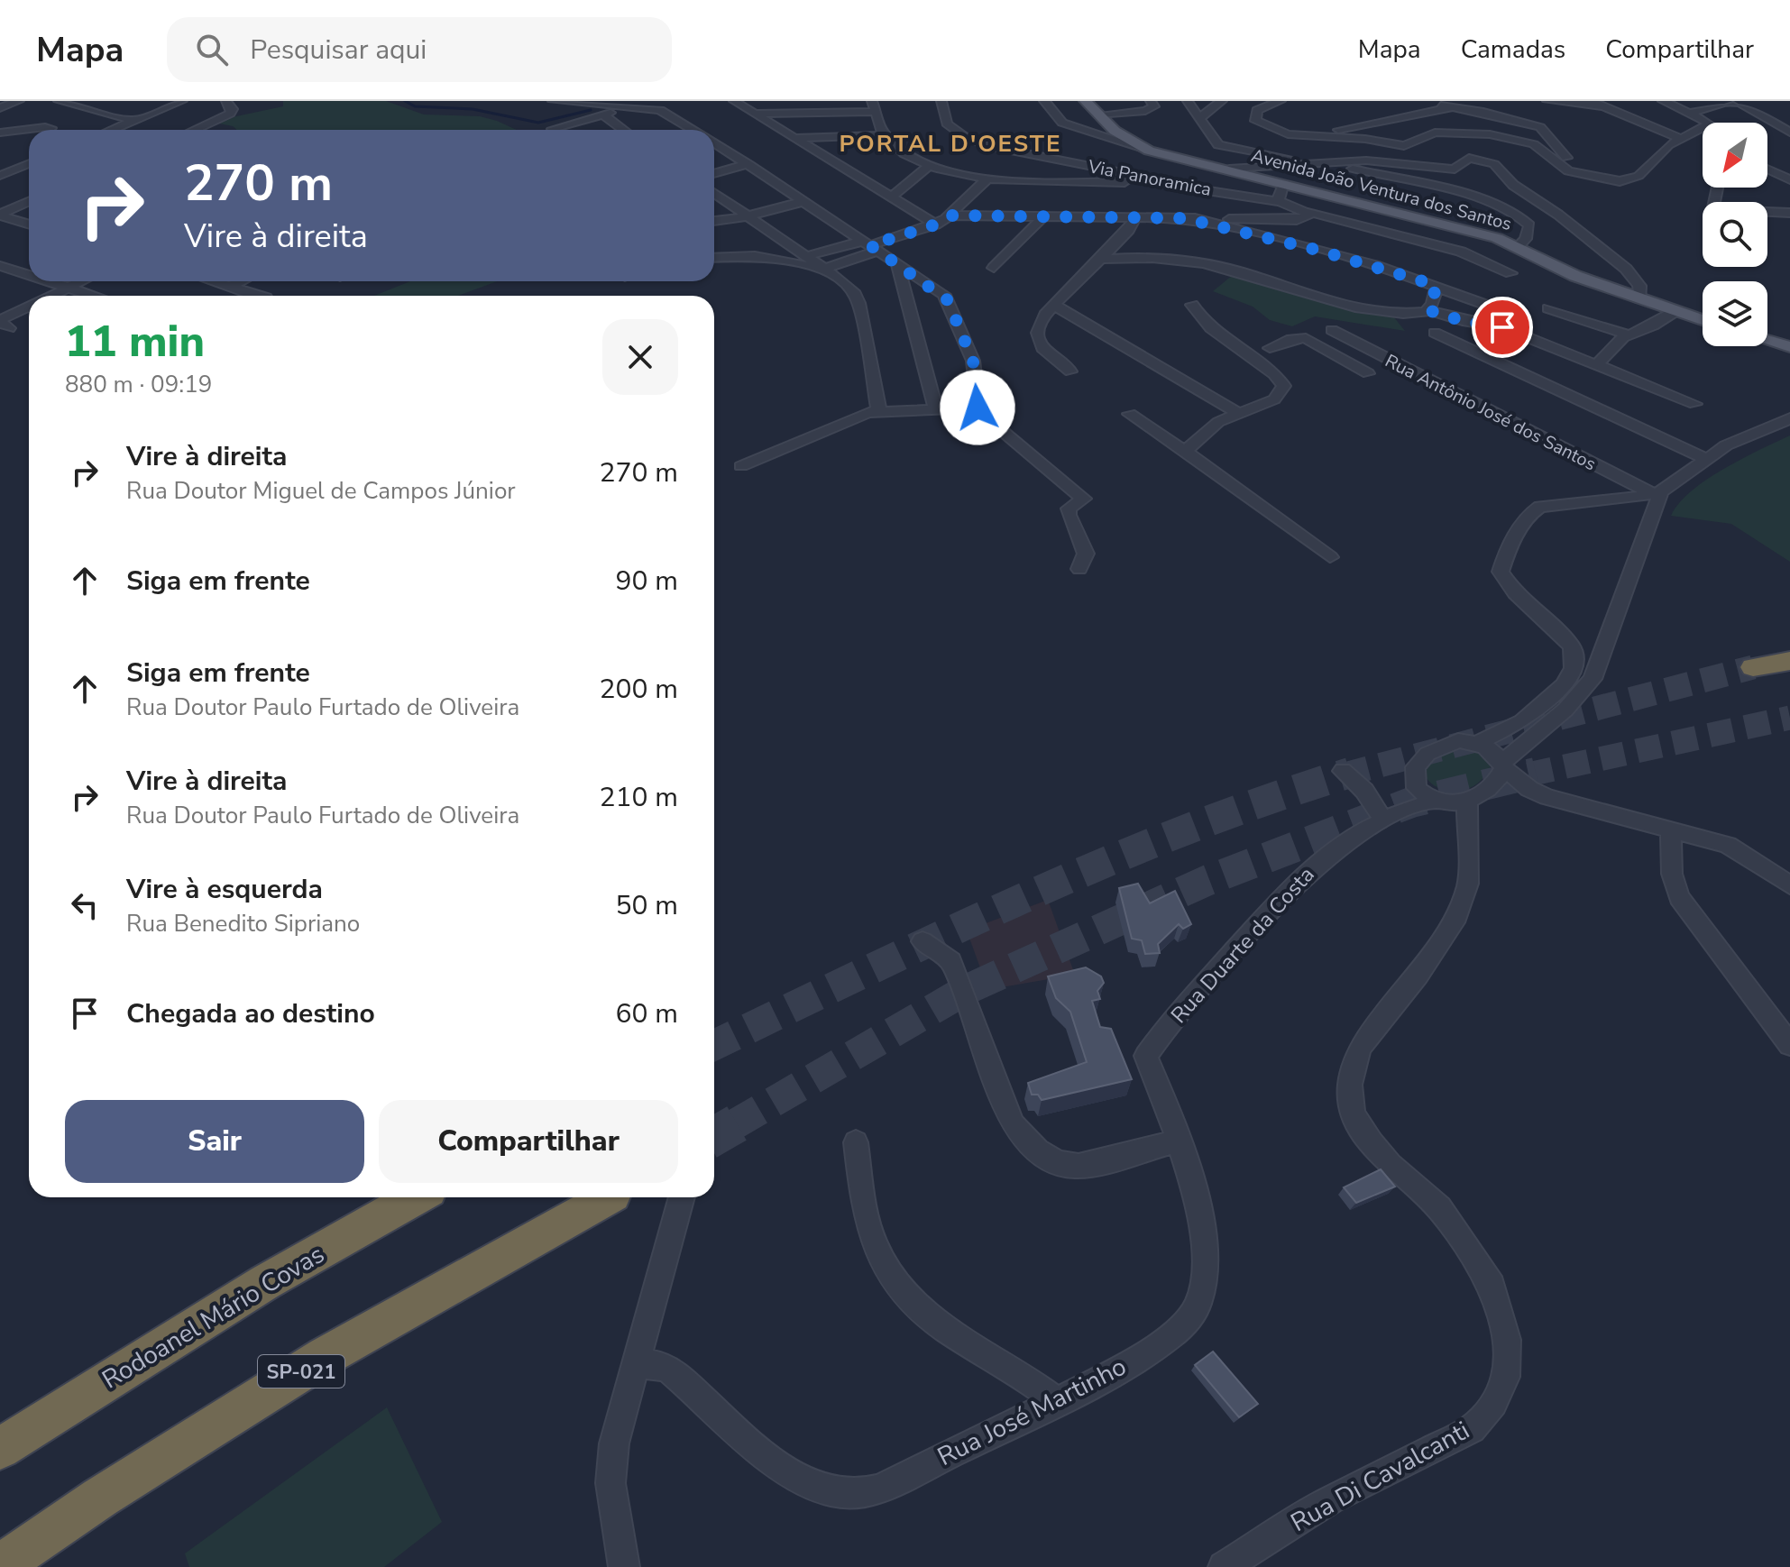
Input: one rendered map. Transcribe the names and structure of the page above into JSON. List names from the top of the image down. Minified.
{"streets":{"highway":["Rodoanel Mário Covas","SP-021"],"main road":["Avenida João Ventura dos Santos"],"street":["Via Panoramica","Rua Antônio José dos Santos","Rua Duarte da Costa","Rua José Martinho","Rua Di Cavalcanti"]},"crossings":[["Rua Duarte da Costa","Rua José Martinho"],["Rua Duarte da Costa","Rua Di Cavalcanti"]],"districts":["PORTAL D'OESTE"],"north":"bottom left","page":{"header":"Mapa","search":"Pesquisar aqui","nav":["Mapa","Camadas","Compartilhar"],"turn":["270 m","Vire à direita"],"heading":["11 min","880 m · 09:19"],"list":[{"name":"Vire à direita","note":"Rua Doutor Miguel de Campos Júnior","value":"270 m"},{"name":"Siga em frente","value":"90 m"},{"name":"Siga em frente","note":"Rua Doutor Paulo Furtado de Oliveira","value":"200 m"},{"name":"Vire à direita","note":"Rua Doutor Paulo Furtado de Oliveira","value":"210 m"},{"name":"Vire à esquerda","note":"Rua Benedito Sipriano","value":"50 m"},{"name":"Chegada ao destino","value":"60 m"}],"buttons":["Sair","Compartilhar"]}}
